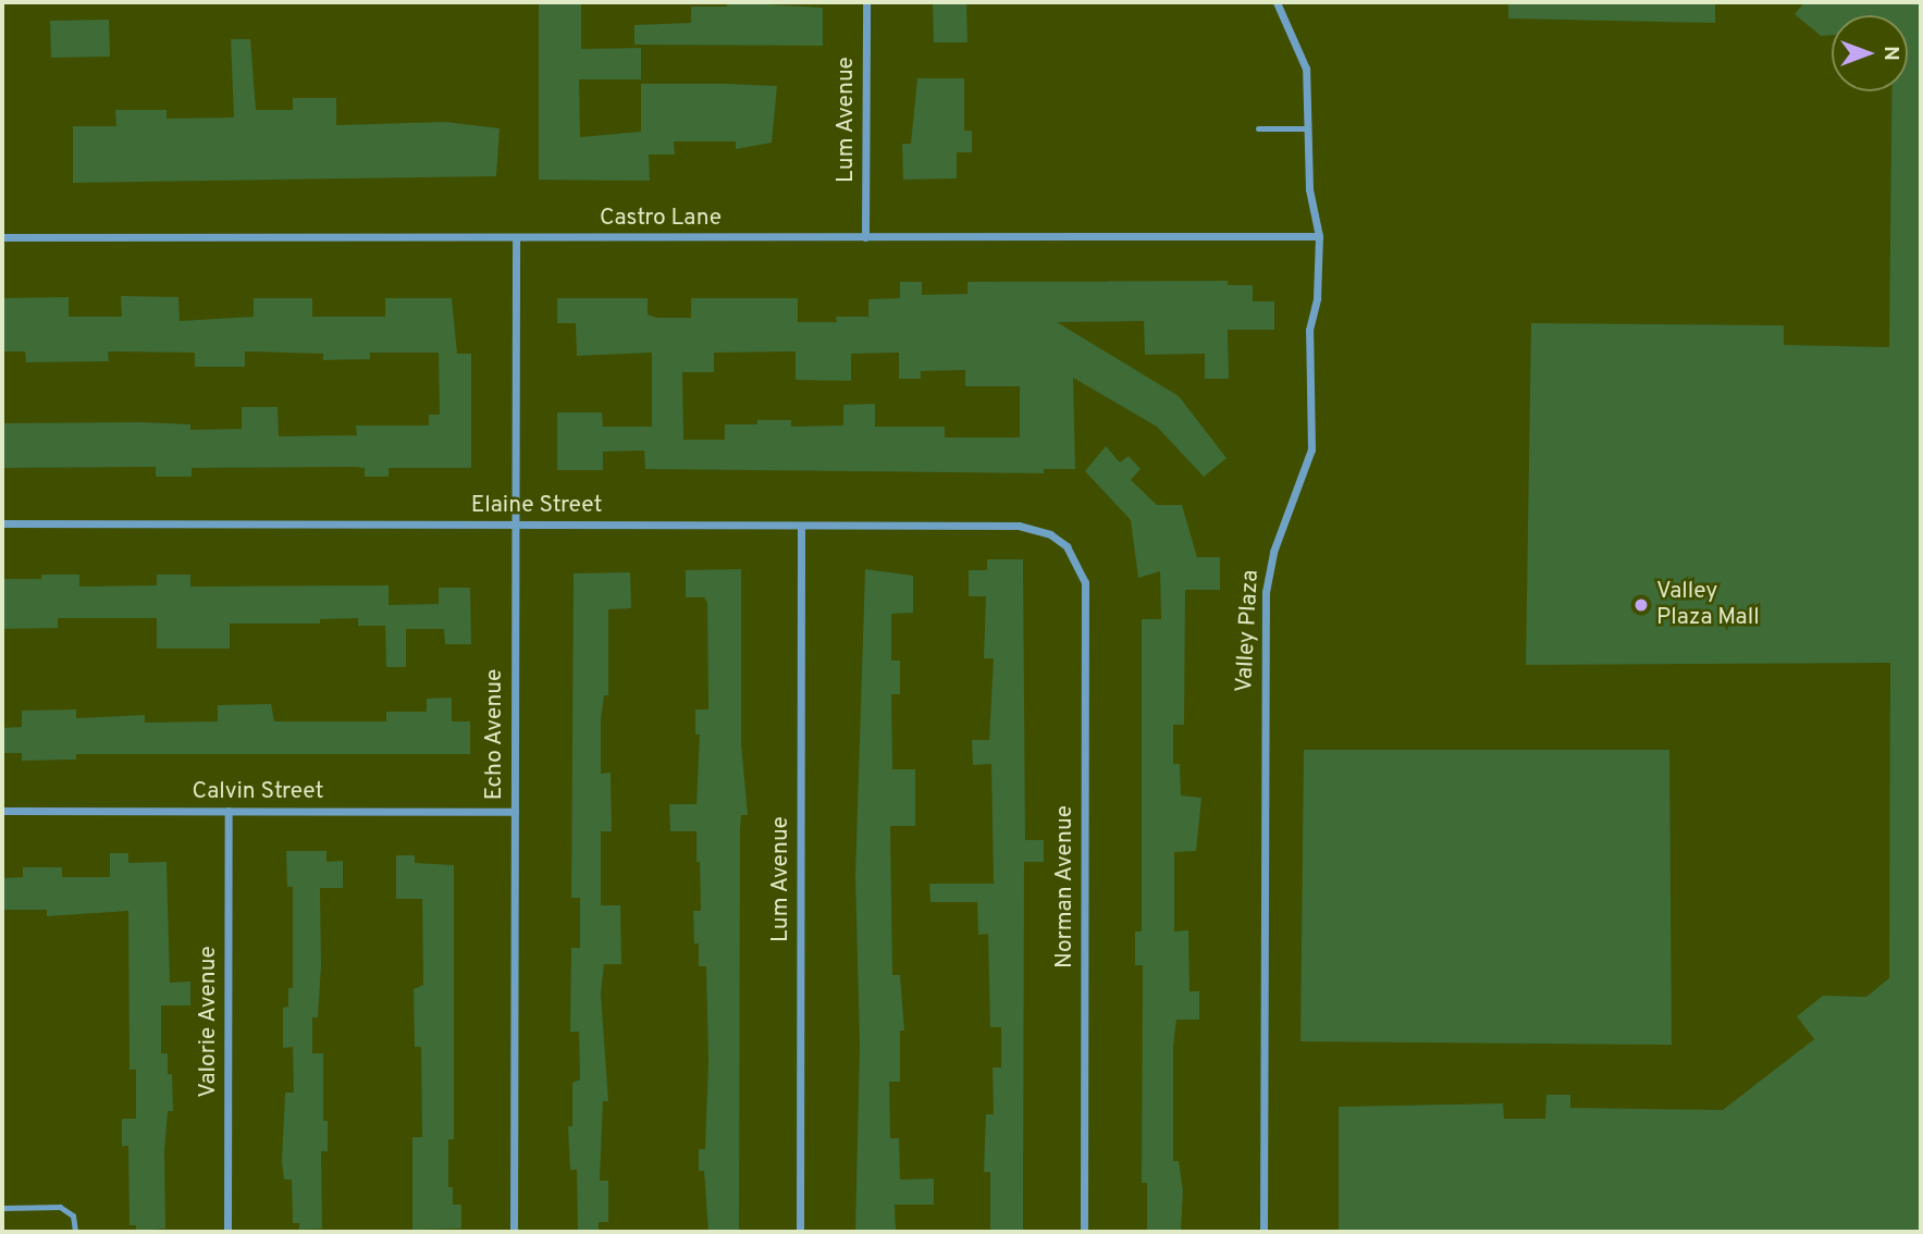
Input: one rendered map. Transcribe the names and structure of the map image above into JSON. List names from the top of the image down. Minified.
{"streets":{"street":["Lum Avenue","Castro Lane","Elaine Street","Valley Plaza","Echo Avenue","Calvin Street","Norman Avenue","Valorie Avenue"]},"crossings":[["Lum Avenue","Castro Lane"],["Lum Avenue","Elaine Street"],["Castro Lane","Valley Plaza"],["Castro Lane","Echo Avenue"],["Elaine Street","Echo Avenue"],["Elaine Street","Norman Avenue"],["Echo Avenue","Calvin Street"],["Calvin Street","Valorie Avenue"]],"places":["Valley Plaza Mall"],"north":"right"}
